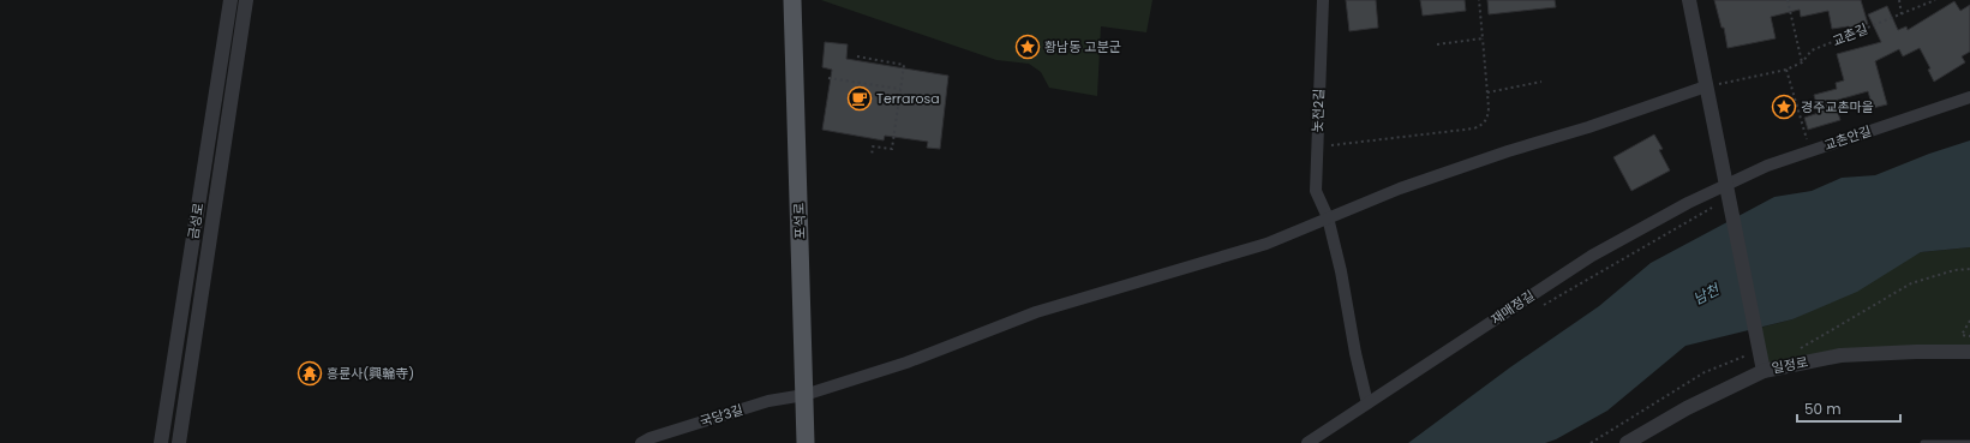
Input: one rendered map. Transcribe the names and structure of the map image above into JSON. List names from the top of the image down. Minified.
{"streets":{"main road":["포석로"],"street":["놋전2길","교촌안길","금성로","재매정길","일정로","국당3길"],"path":["교촌길"]},"crossings":[["교촌길","국당3길"],["놋전2길","재매정길"],["놋전2길","국당3길"],["교촌안길","재매정길"],["포석로","국당3길"]],"water":["남천"],"places":{"place":["황남동 고분군","경주교촌마을"],"cafe":["Terrarosa"],"temple":["흥륜사(興輪寺)"]},"scale_bar":"50 m"}
